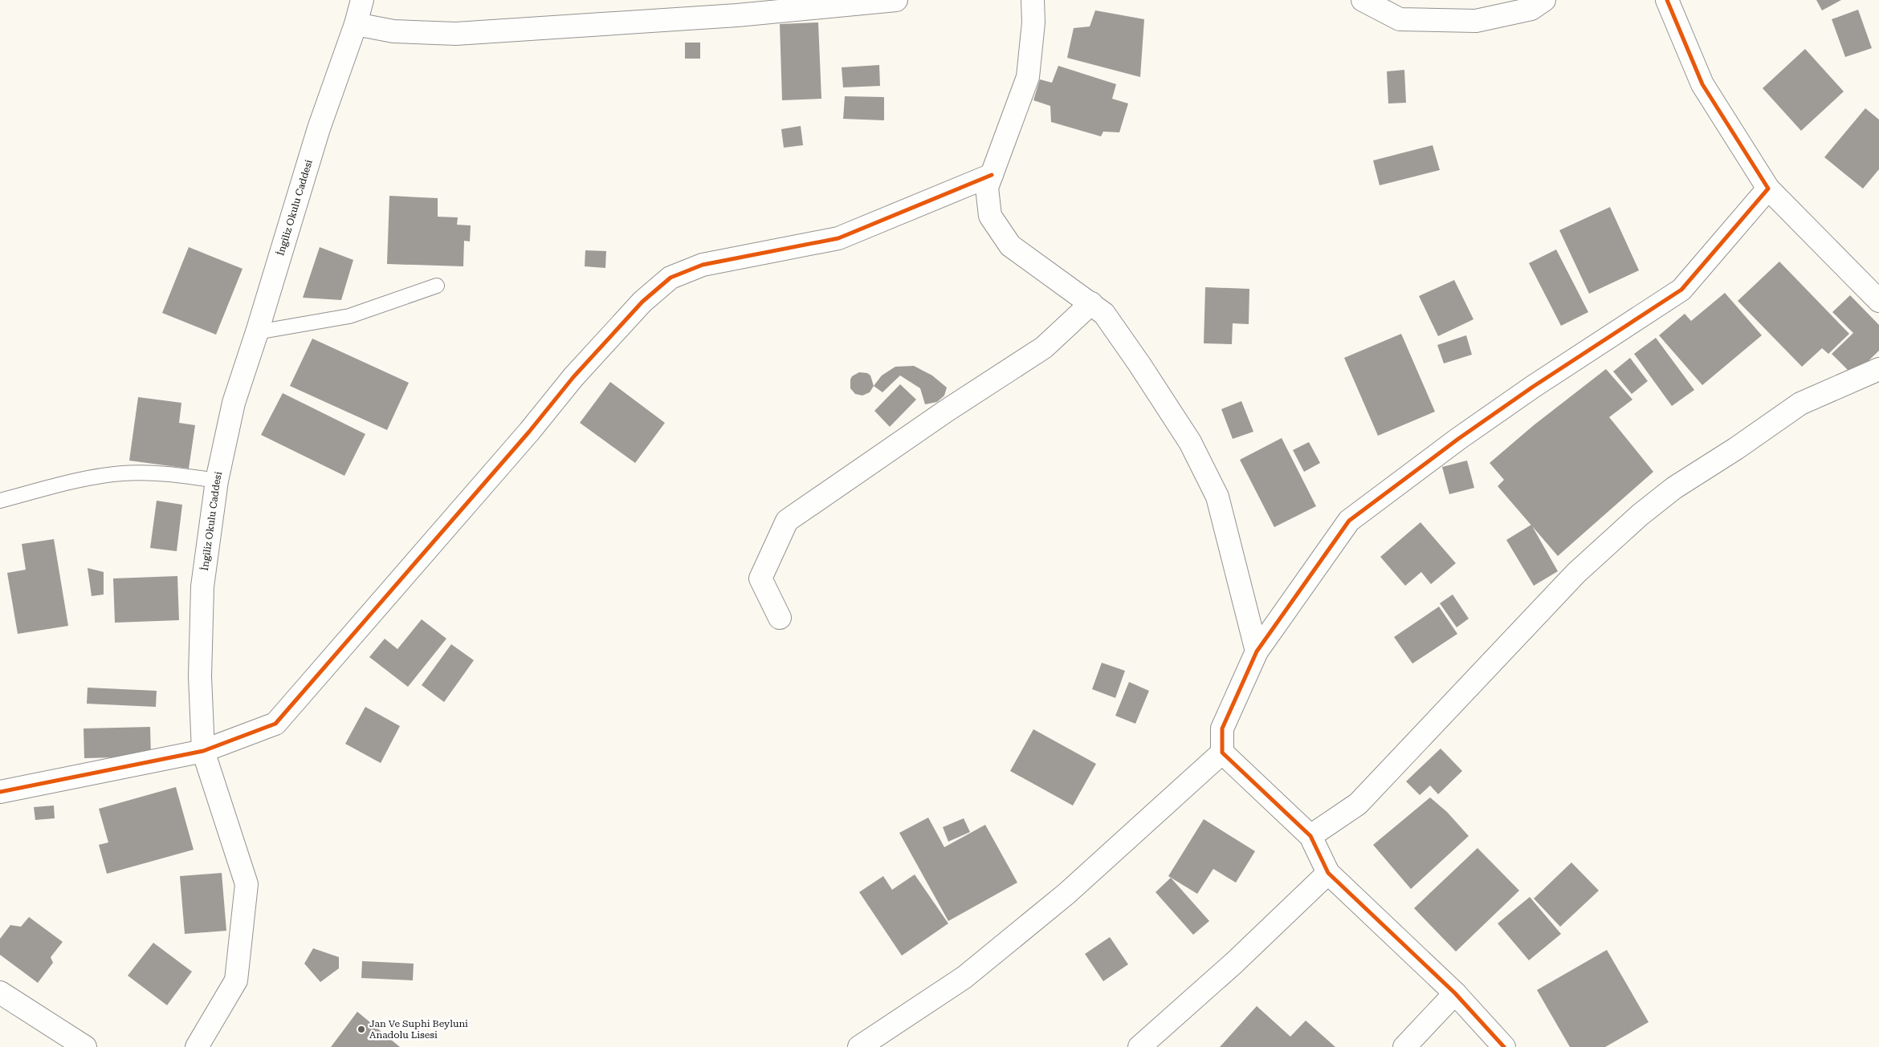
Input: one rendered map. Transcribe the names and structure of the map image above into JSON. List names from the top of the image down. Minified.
{"streets":{"street":["İngiliz Okulu Caddesi"]},"places":["Jan Ve Suphi Beyluni Anadolu Lisesi"]}
